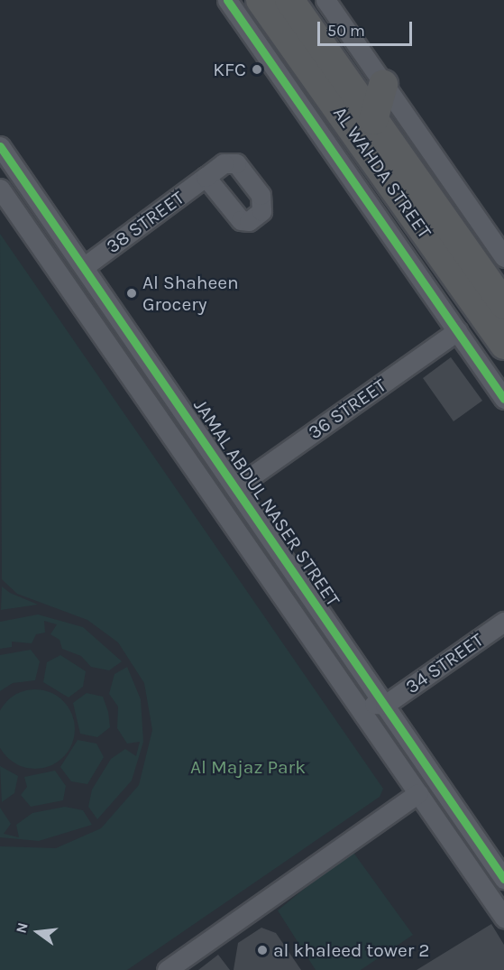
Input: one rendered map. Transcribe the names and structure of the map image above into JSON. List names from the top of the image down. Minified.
{"streets":{"highway":["AL WAHDA STREET"],"street":["38 STREET","36 STREET","JAMAL ABDUL NASER STREET","34 STREET"]},"crossings":[["38 STREET","JAMAL ABDUL NASER STREET"],["36 STREET","JAMAL ABDUL NASER STREET"],["JAMAL ABDUL NASER STREET","34 STREET"]],"parks":["Al Majaz Park"],"places":["KFC","Al Shaheen Grocery","al khaleed tower 2"],"scale_bar":"50 m","north":"left"}
